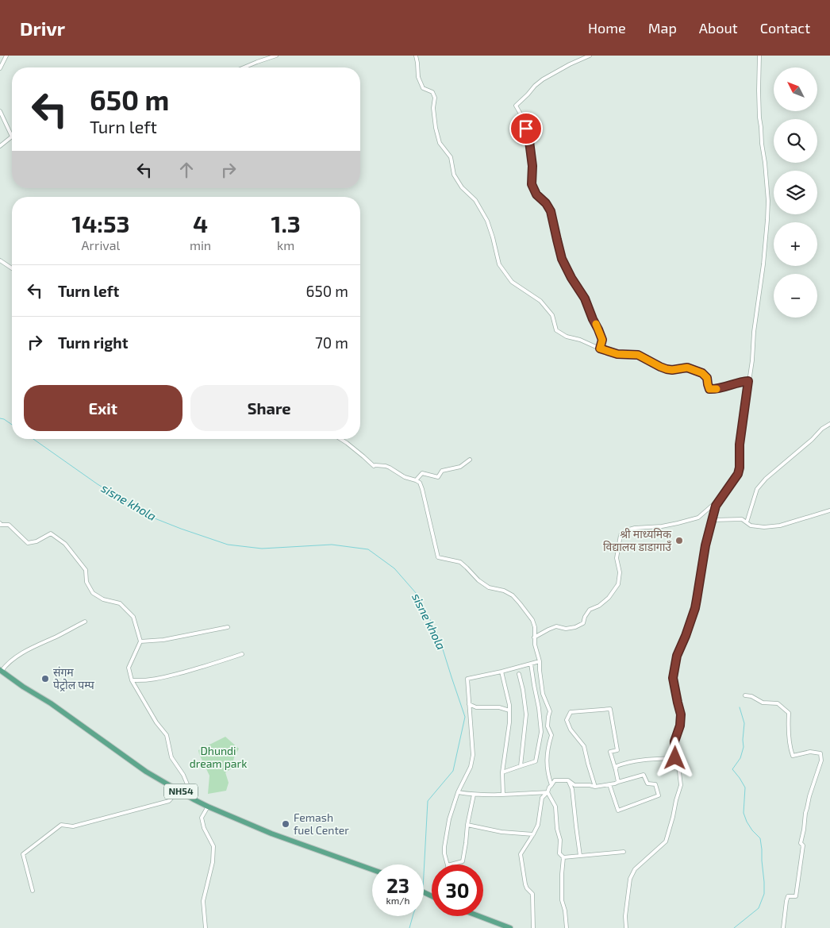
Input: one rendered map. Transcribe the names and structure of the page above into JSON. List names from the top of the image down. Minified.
{"streets":{"main road":["NH54"]},"water":["sisne khola"],"parks":["Dhundi dream park"],"places":["श्री माध्यमिक विद्यालय डाडागाउँ","संगम पेट्रोल पम्प","Femash fuel Center"],"north":"top left","page":{"header":"Drivr","nav":["Home","Map","About","Contact"],"map_buttons":["+","−"],"turn":["650 m","Turn left"],"eta":["14:53","Arrival","4","min","1.3","km"],"list":[{"name":"Turn left","value":"650 m"},{"name":"Turn right","value":"70 m"}],"buttons":["Exit","Share"],"speed":"23 km/h","limit":"30"}}
